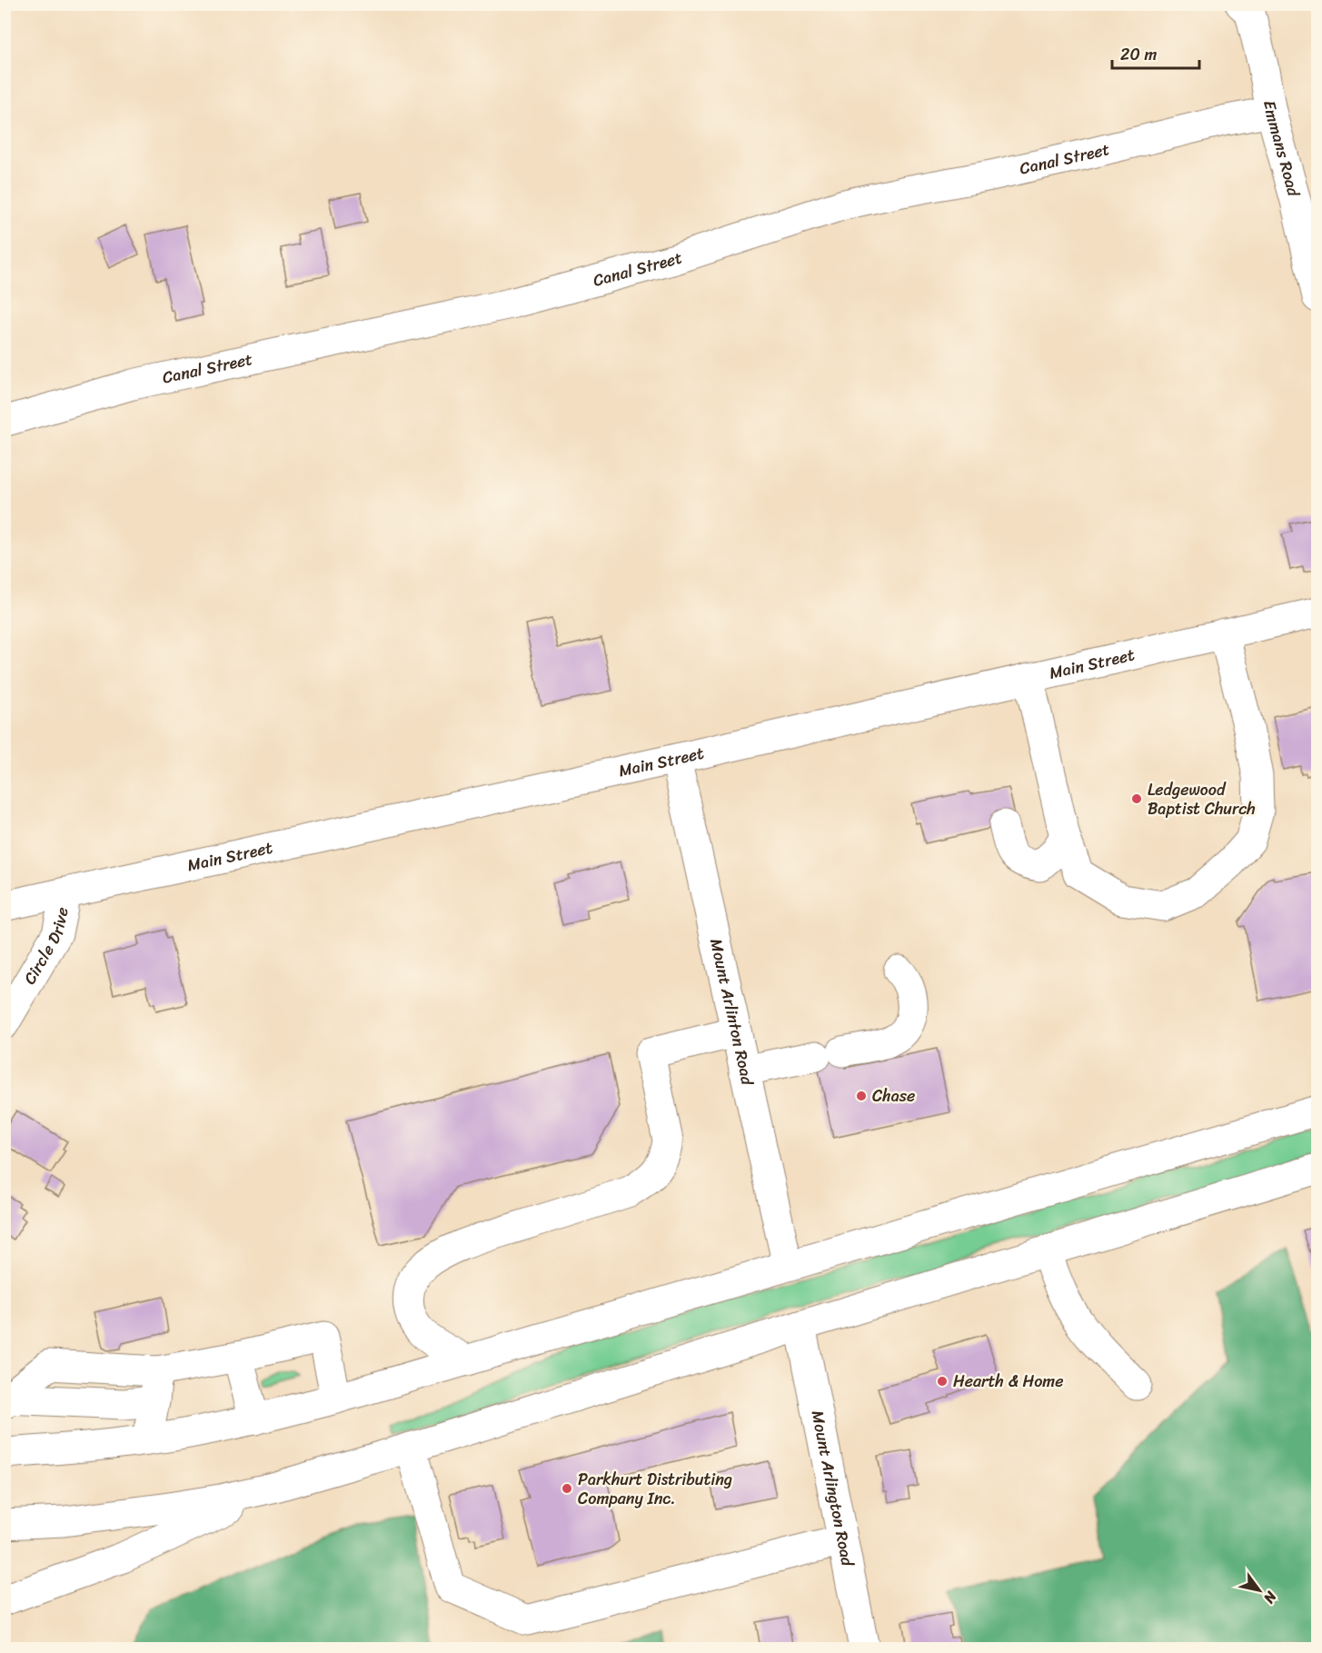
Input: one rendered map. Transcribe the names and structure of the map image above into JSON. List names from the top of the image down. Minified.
{"streets":{"main road":["Emmans Road","Canal Street","Main Street","Circle Drive","Mount Arlinton Road","Mount Arlington Road"]},"crossings":[["Emmans Road","Canal Street"],["Main Street","Circle Drive"],["Main Street","Mount Arlinton Road"]],"places":["Ledgewood Baptist Church","Chase","Hearth & Home","Parkhurt Distributing Company Inc."],"scale_bar":"20 m","north":"bottom right"}
